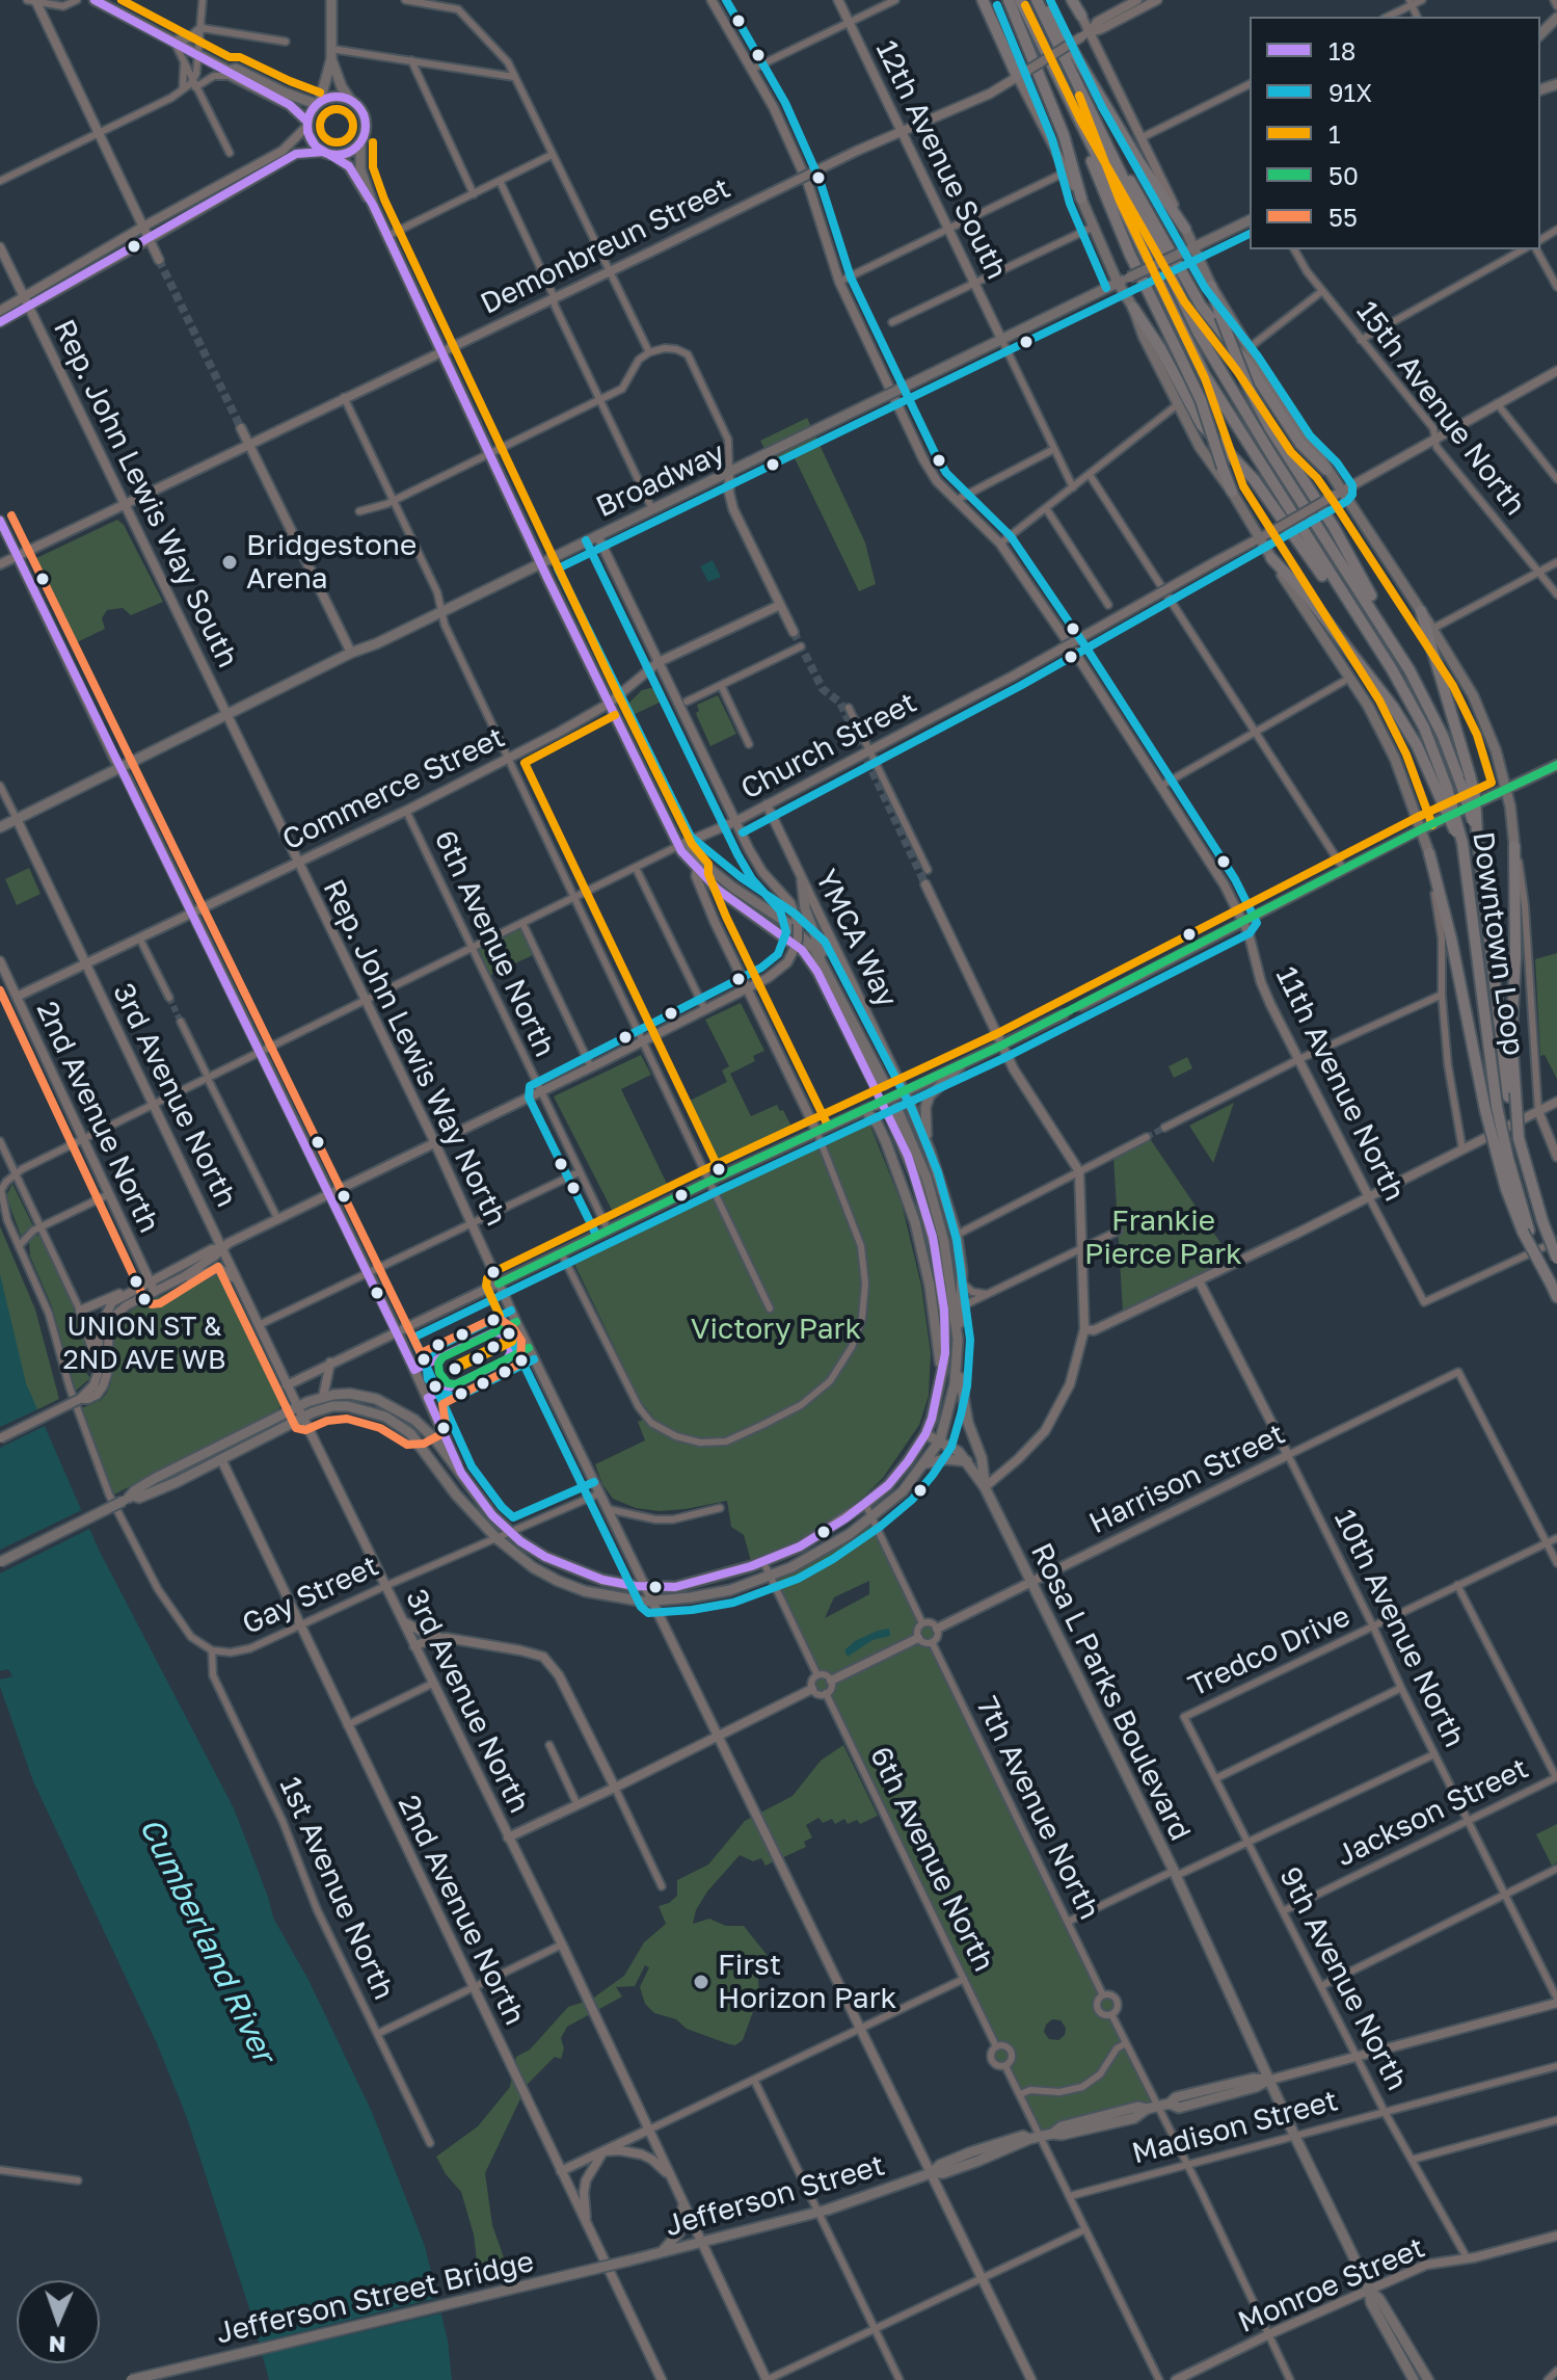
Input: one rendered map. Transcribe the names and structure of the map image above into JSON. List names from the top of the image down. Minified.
{"streets":{"highway":["Downtown Loop"],"main road":["Broadway","Rosa L Parks Boulevard","Jefferson Street","Jefferson Street Bridge"],"street":["12th Avenue South","Demonbreun Street","15th Avenue North","Rep. John Lewis Way South","Church Street","Commerce Street","YMCA Way","6th Avenue North","Rep. John Lewis Way North","11th Avenue North","3rd Avenue North","2nd Avenue North","Harrison Street","Gay Street","10th Avenue North","Tredco Drive","7th Avenue North","Jackson Street","1st Avenue North","9th Avenue North","Madison Street","Monroe Street"]},"crossings":[["12th Avenue South","Demonbreun Street"],["12th Avenue South","Broadway"],["Demonbreun Street","Rep. John Lewis Way South"],["15th Avenue North","Church Street"],["Broadway","Rep. John Lewis Way South"],["Broadway","Rep. John Lewis Way North"],["Broadway","3rd Avenue North"],["Rep. John Lewis Way South","Rep. John Lewis Way North"],["Church Street","YMCA Way"],["Church Street","6th Avenue North"],["Church Street","Rep. John Lewis Way North"],["Church Street","3rd Avenue North"],["Church Street","2nd Avenue North"],["Church Street","Gay Street"],["Commerce Street","6th Avenue North"],["Commerce Street","Rep. John Lewis Way North"],["Commerce Street","3rd Avenue North"],["Commerce Street","2nd Avenue North"],["6th Avenue North","Madison Street"],["6th Avenue North","Jefferson Street"],["Rep. John Lewis Way North","Gay Street"],["Rep. John Lewis Way North","Jefferson Street"],["3rd Avenue North","Gay Street"],["3rd Avenue North","Jefferson Street"],["2nd Avenue North","Gay Street"],["Harrison Street","10th Avenue North"],["Harrison Street","Tredco Drive"],["Harrison Street","Rosa L Parks Boulevard"],["Harrison Street","7th Avenue North"],["Gay Street","1st Avenue North"],["10th Avenue North","Tredco Drive"],["10th Avenue North","Jackson Street"],["10th Avenue North","Jefferson Street"],["Tredco Drive","9th Avenue North"],["Rosa L Parks Boulevard","Madison Street"],["Rosa L Parks Boulevard","Jefferson Street"],["Rosa L Parks Boulevard","Monroe Street"],["7th Avenue North","Madison Street"],["7th Avenue North","Jefferson Street"],["7th Avenue North","Monroe Street"],["Jackson Street","9th Avenue North"],["9th Avenue North","Madison Street"],["9th Avenue North","Jefferson Street"],["9th Avenue North","Monroe Street"],["Jefferson Street","Jefferson Street Bridge"]],"water":["Cumberland River"],"parks":["Frankie Pierce Park","Victory Park"],"places":["Bridgestone Arena","UNION ST & 2ND AVE WB","First Horizon Park"],"lines":["transit line 18","transit line 91X","transit line 1","transit line 55","transit line 50"],"legend":["18","91X","1","50","55"],"north":"bottom"}
